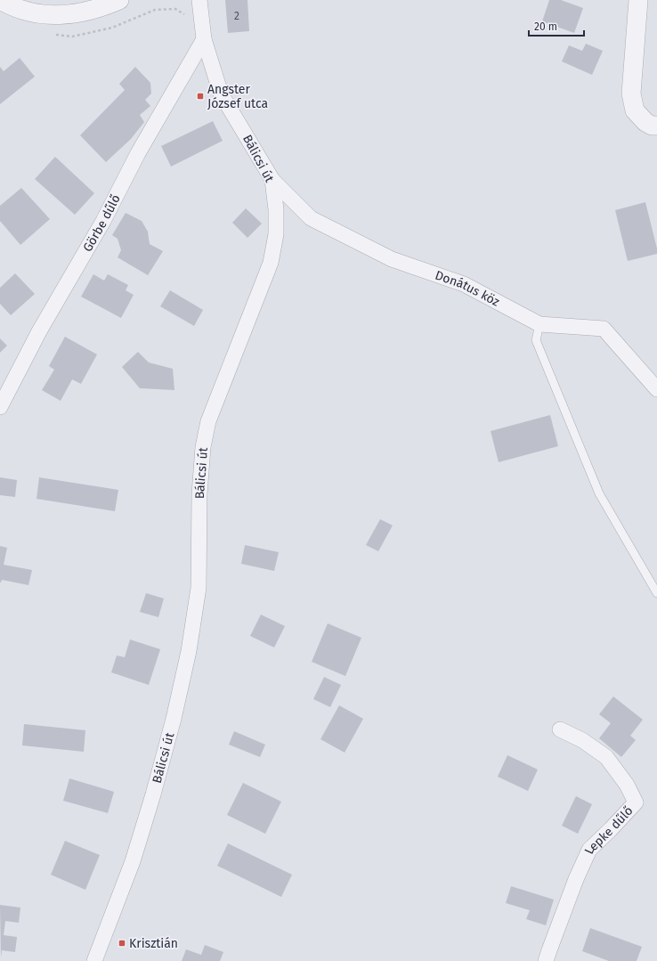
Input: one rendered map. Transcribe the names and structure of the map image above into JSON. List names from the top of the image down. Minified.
{"streets":{"street":["Bálicsi út","Görbe dűlő","Donátus köz","Lepke dűlő"]},"crossings":[["Bálicsi út","Görbe dűlő"],["Bálicsi út","Donátus köz"]],"places":{"transit":["Angster József utca","Krisztián"]},"house_numbers":["2"],"scale_bar":"20 m"}
